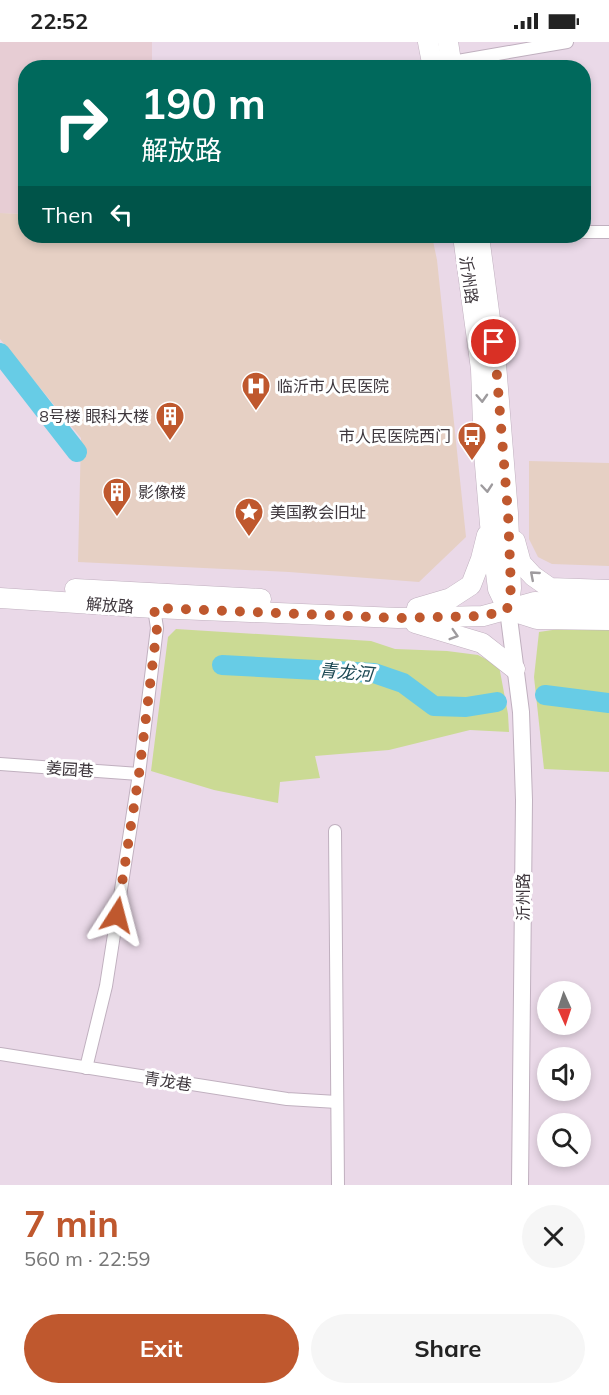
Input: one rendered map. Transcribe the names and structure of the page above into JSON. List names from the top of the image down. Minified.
{"streets":{"main road":["沂州路","解放路"],"street":["姜园巷","青龙巷"]},"crossings":[["沂州路","解放路"]],"water":["青龙河"],"places":{"hospital":["临沂市人民医院"],"building":["8号楼 眼科大楼","影像楼"],"bus stop":["市人民医院西门"],"place":["美国教会旧址"]},"north":"bottom","page":{"status":"22:52","turn":["190 m","解放路"],"then":"Then","heading":["7 min","560 m · 22:59"],"buttons":["Exit","Share"]}}
